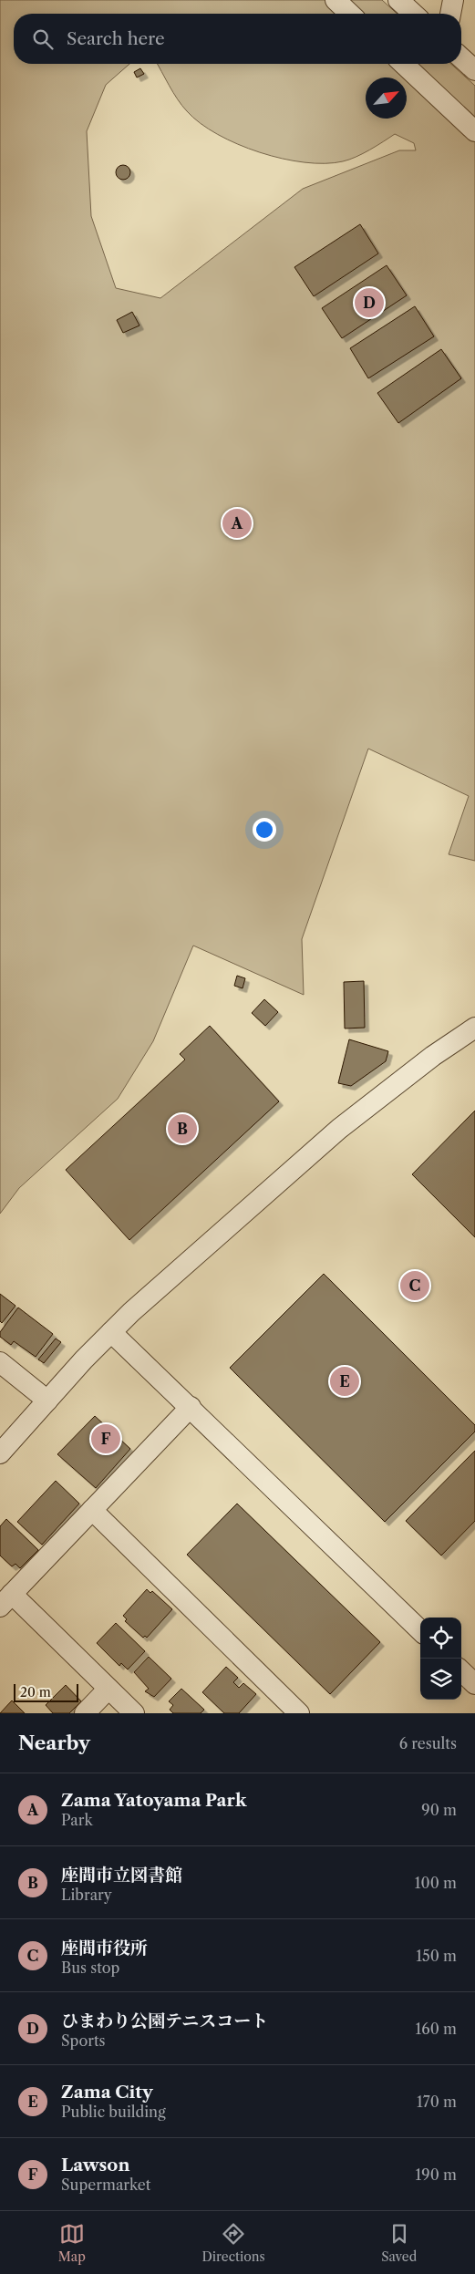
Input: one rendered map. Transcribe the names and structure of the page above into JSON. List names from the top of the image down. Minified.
{"scale_bar":"20 m","north":"top right","page":{"search":"Search here","pins":["D","A","B","C","E","F"],"scale":"20 m","heading":["Nearby","6 results"],"list":[{"mark":"A","name":"Zama Yatoyama Park","note":"Park","value":"90 m"},{"mark":"B","name":"座間市立図書館","note":"Library","value":"100 m"},{"mark":"C","name":"座間市役所","note":"Bus stop","value":"150 m"},{"mark":"D","name":"ひまわり公園テニスコート","note":"Sports","value":"160 m"},{"mark":"E","name":"Zama City","note":"Public building","value":"170 m"},{"mark":"F","name":"Lawson","note":"Supermarket","value":"190 m"}],"nav":["Map","Directions","Saved"]}}
